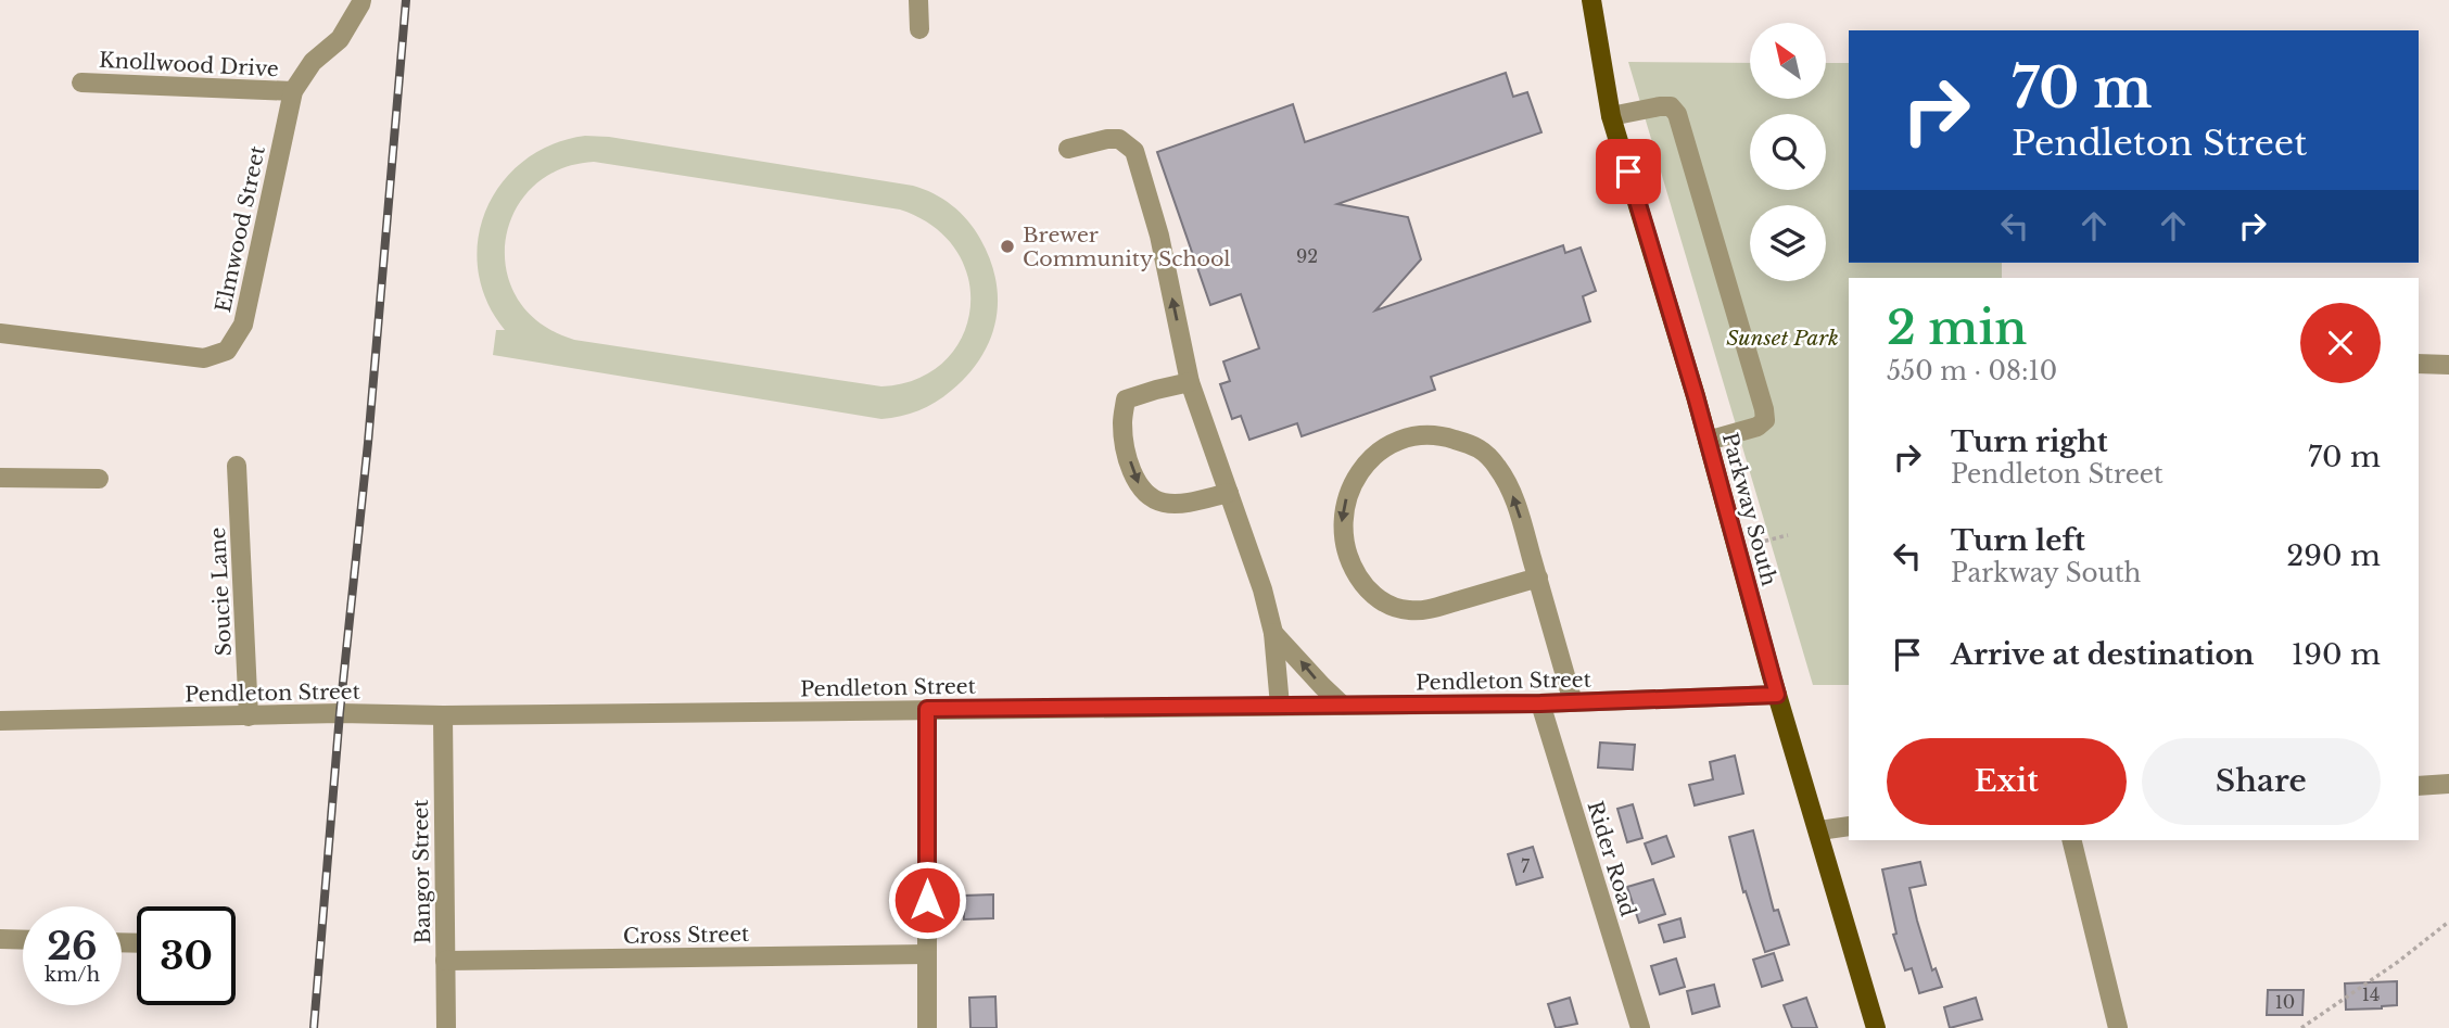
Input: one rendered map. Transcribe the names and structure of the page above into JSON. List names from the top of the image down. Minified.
{"streets":{"main road":["Parkway South"],"street":["Knollwood Drive","Elmwood Street","Soucie Lane","Pendleton Street","Rider Road","Bangor Street","Cross Street"]},"crossings":[["Knollwood Drive","Elmwood Street"],["Parkway South","Pendleton Street"],["Soucie Lane","Pendleton Street"],["Pendleton Street","Rider Road"],["Pendleton Street","Bangor Street"],["Bangor Street","Cross Street"]],"parks":["Sunset Park"],"places":["Brewer Community School"],"house_numbers":["92","7","14","10"],"north":"top left","page":{"turn":["70 m","Pendleton Street"],"heading":["2 min","550 m · 08:10"],"list":[{"name":"Turn right","note":"Pendleton Street","value":"70 m"},{"name":"Turn left","note":"Parkway South","value":"290 m"},{"name":"Arrive at destination","value":"190 m"}],"buttons":["Exit","Share"],"speed":"26 km/h","limit":"30"}}
